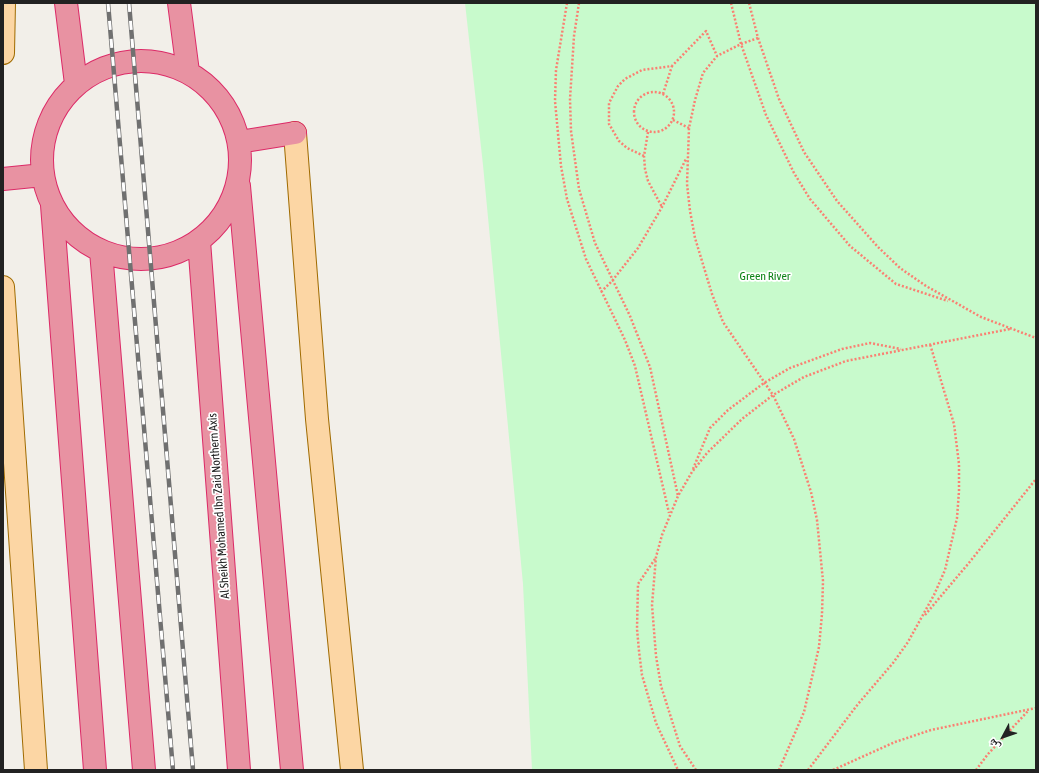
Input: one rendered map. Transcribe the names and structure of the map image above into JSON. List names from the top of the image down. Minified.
{"streets":{"highway":["Al Sheikh Mohamed Ibn Zaid Northern Axis"]},"parks":["Green River"],"north":"bottom left"}
